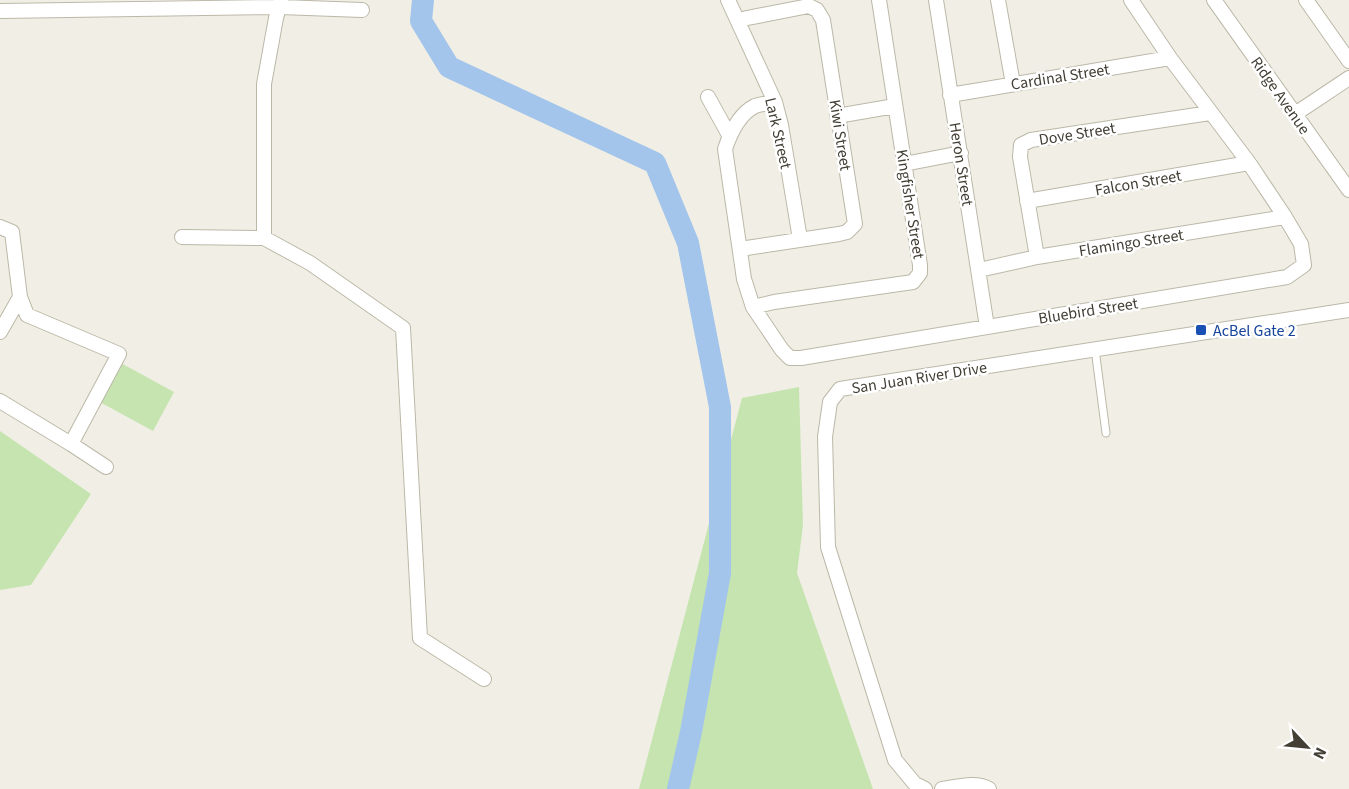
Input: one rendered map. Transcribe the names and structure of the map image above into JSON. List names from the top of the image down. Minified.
{"streets":{"street":["Cardinal Street","Ridge Avenue","Lark Street","Dove Street","Kiwi Street","Heron Street","Falcon Street","Kingfisher Street","Flamingo Street","Bluebird Street","San Juan River Drive"]},"crossings":[["Cardinal Street","Heron Street"],["Cardinal Street","Bluebird Street"],["Lark Street","Kiwi Street"],["Dove Street","Falcon Street"],["Dove Street","Flamingo Street"],["Dove Street","Bluebird Street"],["Kiwi Street","Bluebird Street"],["Heron Street","Flamingo Street"],["Heron Street","Bluebird Street"],["Falcon Street","Bluebird Street"],["Kingfisher Street","Bluebird Street"],["Flamingo Street","Bluebird Street"]],"places":{"transit":["AcBel Gate 2"]},"north":"bottom right"}
